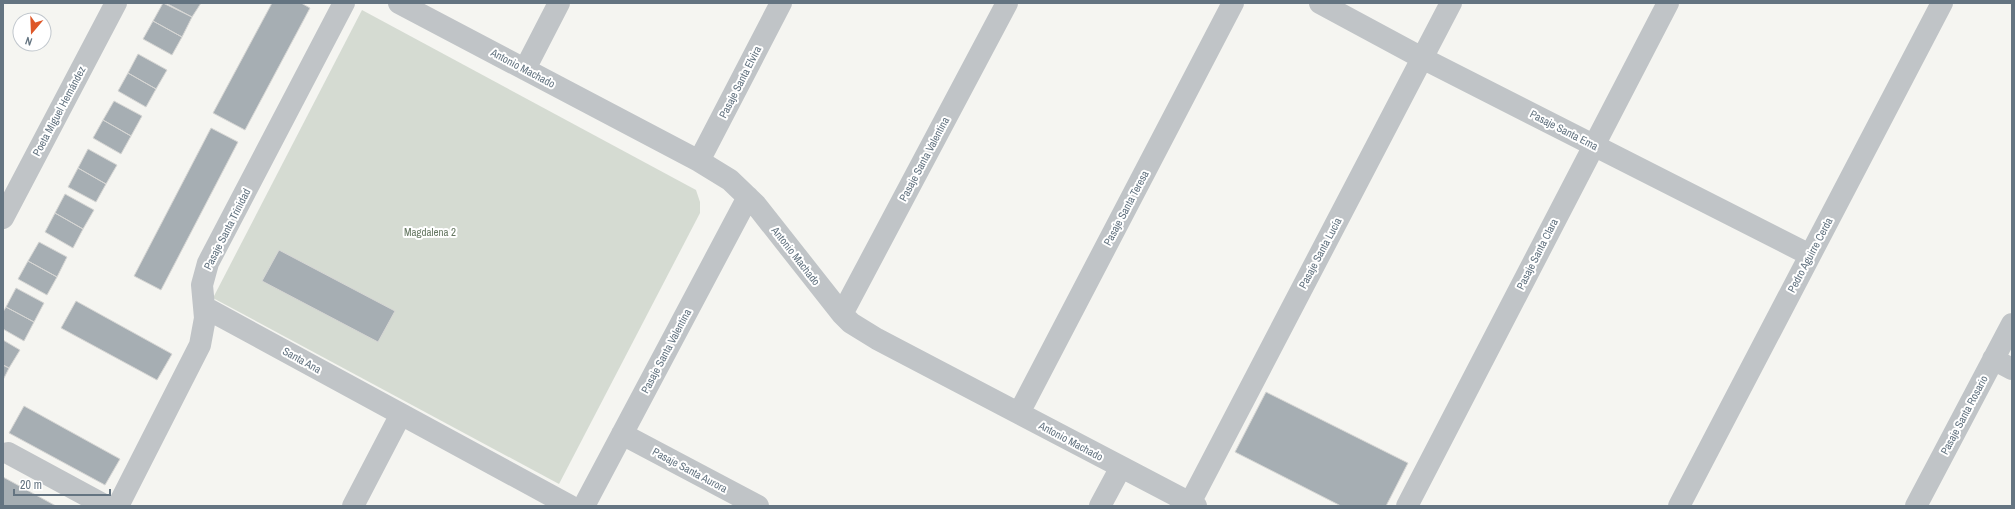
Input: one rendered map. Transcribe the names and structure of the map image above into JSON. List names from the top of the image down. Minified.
{"streets":{"street":["Antonio Machado","Pasaje Santa Elvira","Poeta Miguel Hernández","Pasaje Santa Ema","Pasaje Santa Valentina","Pasaje Santa Teresa","Pasaje Santa Trinidad","Pasaje Santa Lucía","Pasaje Santa Clara","Pedro Aguirre Cerda","Santa Ana","Pasaje Santa Rosario","Pasaje Santa Aurora"]},"crossings":[["Antonio Machado","Pasaje Santa Elvira"],["Antonio Machado","Pasaje Santa Valentina"],["Antonio Machado","Pasaje Santa Teresa"],["Antonio Machado","Pasaje Santa Lucía"],["Pasaje Santa Ema","Pasaje Santa Lucía"],["Pasaje Santa Ema","Pasaje Santa Clara"],["Pasaje Santa Ema","Pedro Aguirre Cerda"],["Pasaje Santa Valentina","Pasaje Santa Aurora"],["Pasaje Santa Trinidad","Santa Ana"]],"parks":["Magdalena 2"],"scale_bar":"20 m","north":"bottom"}
